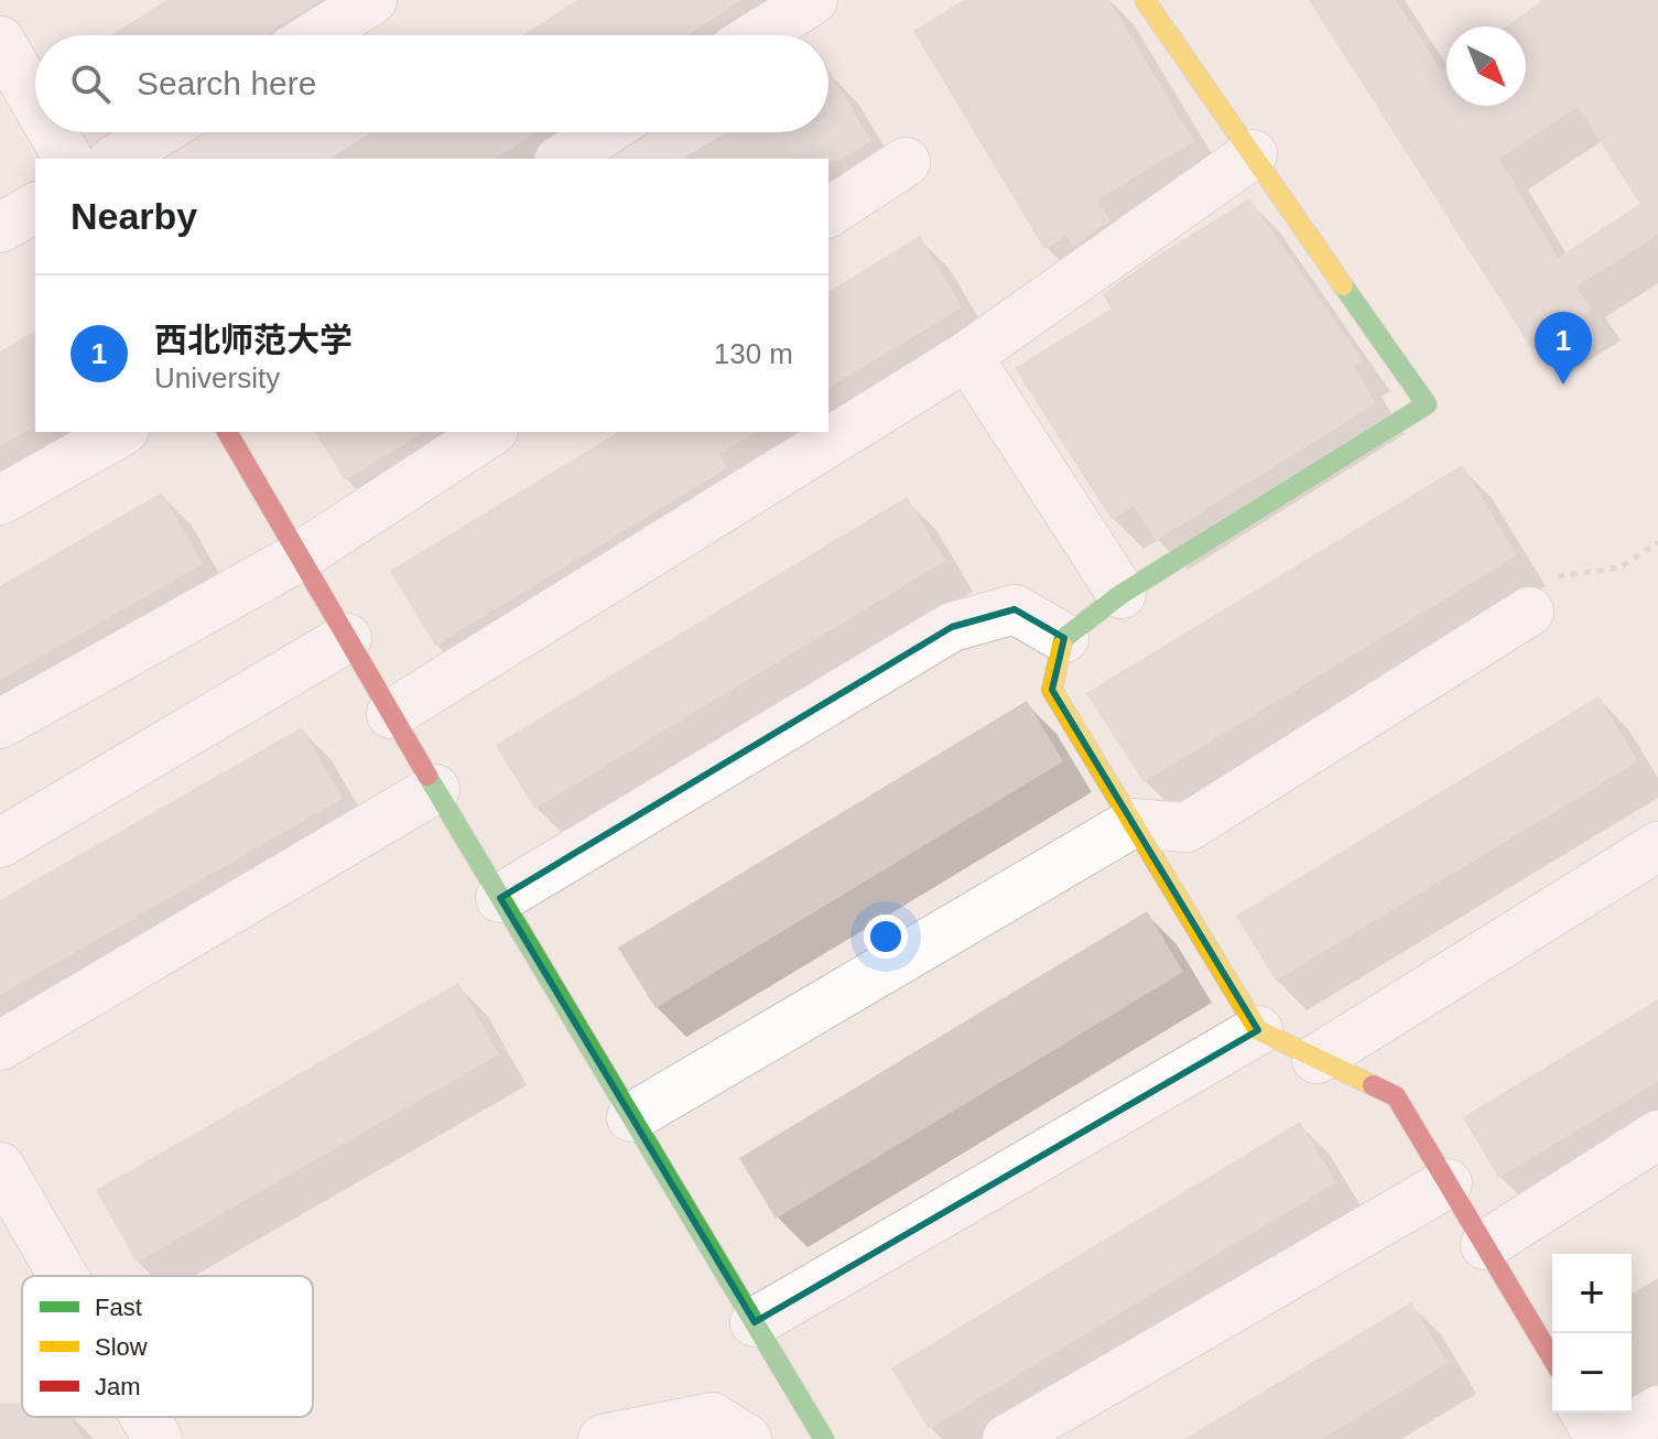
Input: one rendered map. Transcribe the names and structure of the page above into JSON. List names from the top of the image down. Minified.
{"legend":["Fast","Slow","Jam"],"north":"bottom right","page":{"search":"Search here","heading":"Nearby","list":[{"mark":"1","name":"西北师范大学","note":"University","value":"130 m"}],"pins":"1","map_buttons":["+","−"]}}
